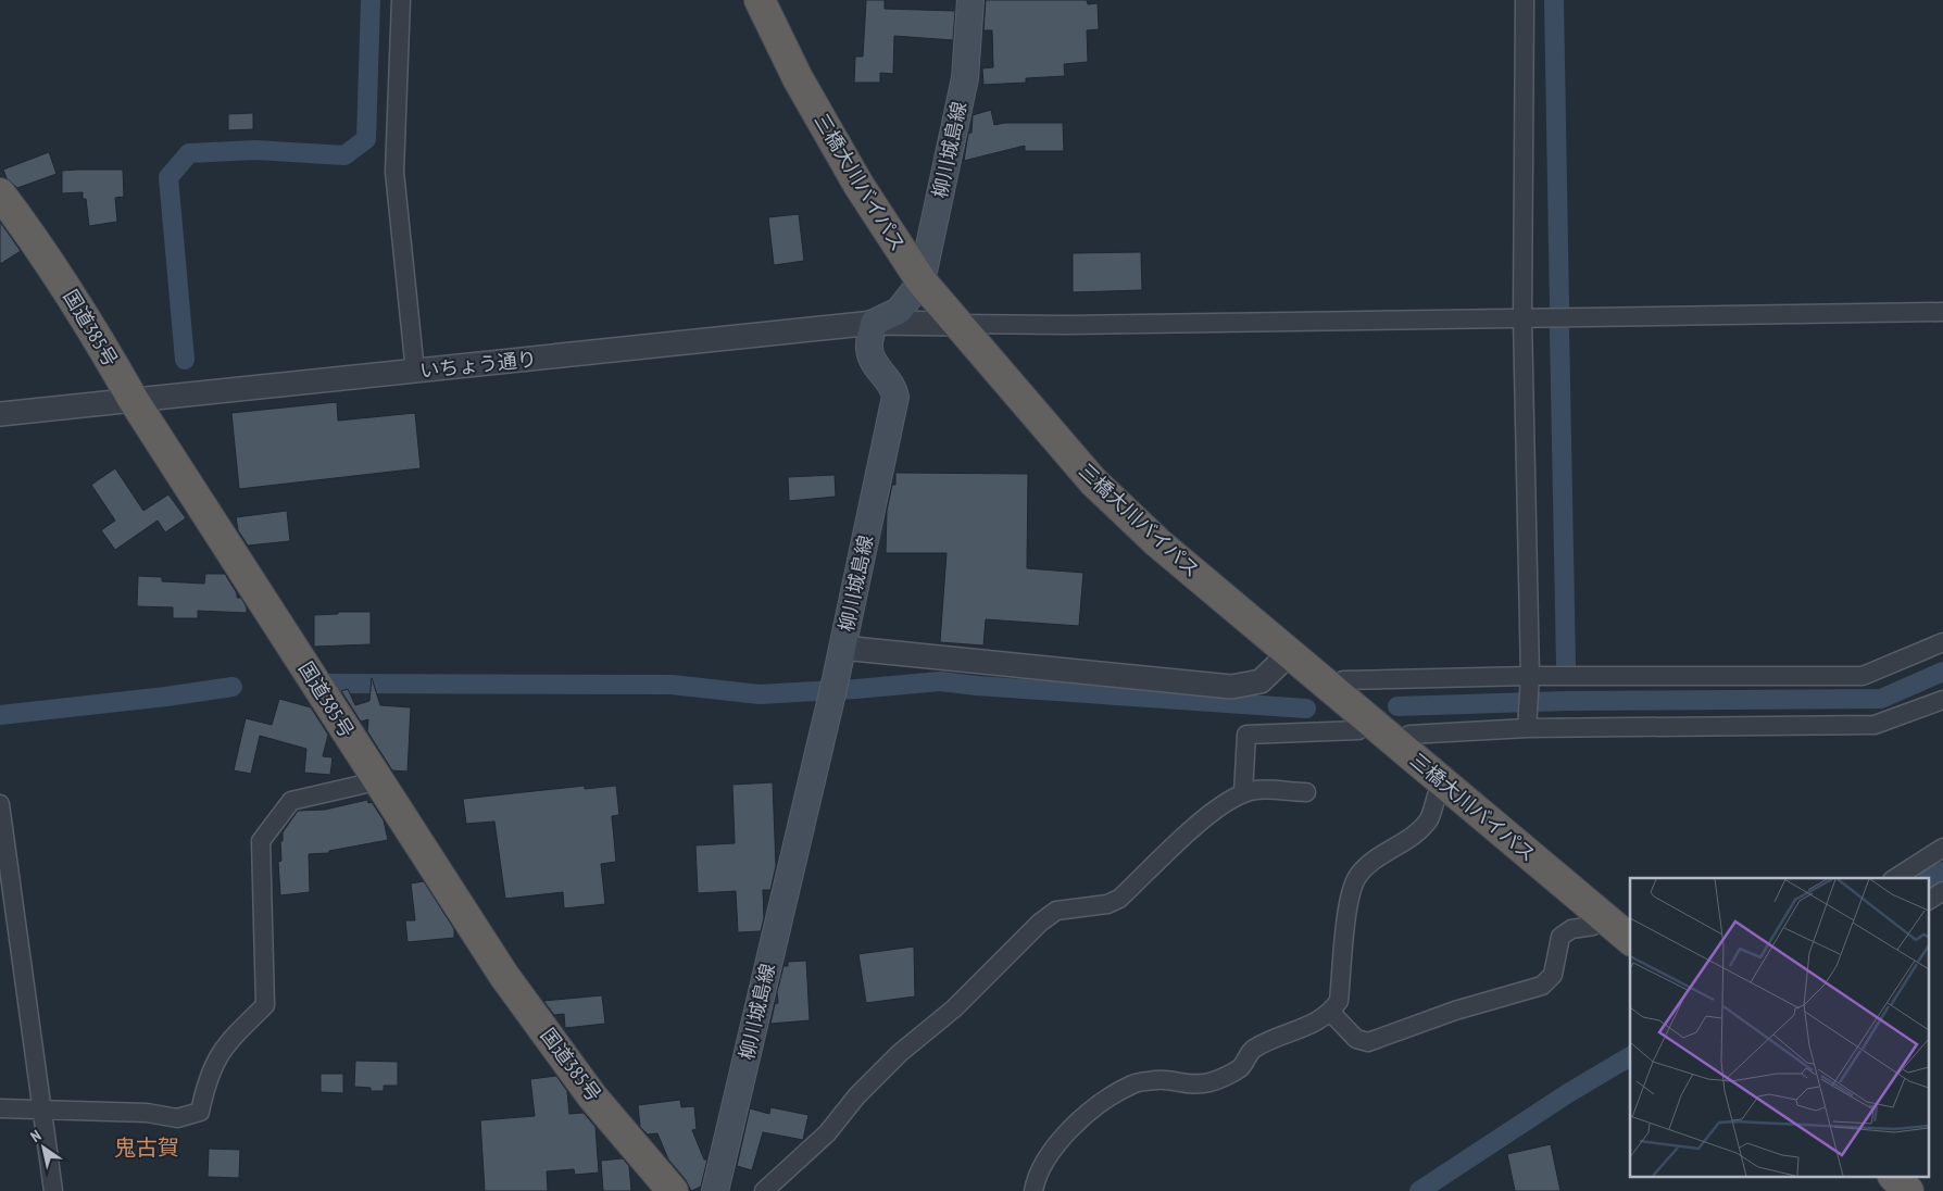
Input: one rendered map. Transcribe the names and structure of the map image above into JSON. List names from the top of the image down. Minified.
{"streets":{"highway":["三橋大川バイパス","国道385号"],"main road":["柳川城島線"],"street":["いちょう通り"]},"crossings":[["柳川城島線","三橋大川バイパス"],["柳川城島線","いちょう通り"],["三橋大川バイパス","いちょう通り"],["国道385号","いちょう通り"]],"districts":["鬼古賀"],"north":"top left"}
